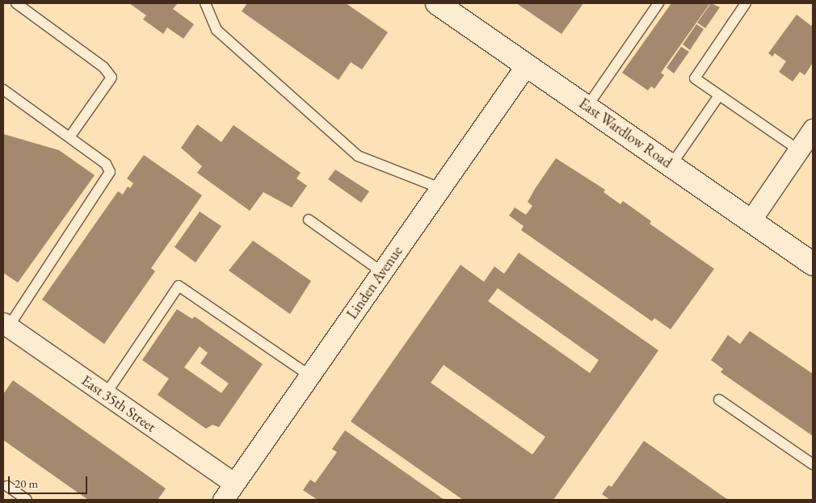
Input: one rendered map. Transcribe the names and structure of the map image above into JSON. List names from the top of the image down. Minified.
{"streets":{"main road":["East Wardlow Road"],"street":["Linden Avenue","East 35th Street"]},"crossings":[["East Wardlow Road","Linden Avenue"],["Linden Avenue","East 35th Street"]],"scale_bar":"20 m"}
